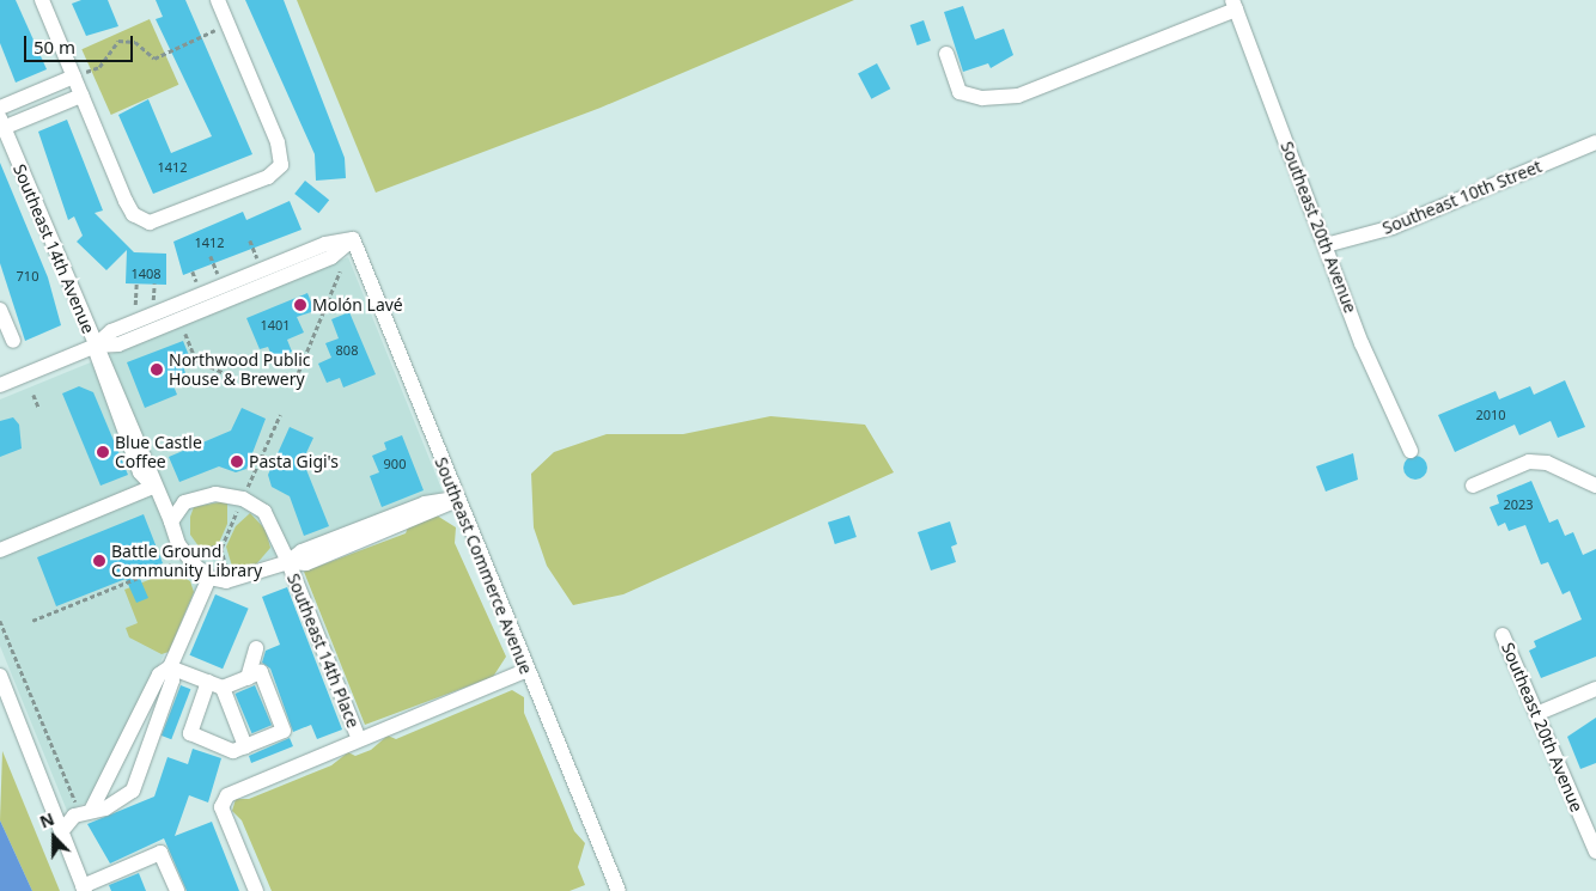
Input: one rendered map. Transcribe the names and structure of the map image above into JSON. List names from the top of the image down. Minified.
{"streets":{"street":["Southeast 10th Street","Southeast 20th Avenue","Southeast 14th Avenue","Southeast Commerce Avenue","Southeast 14th Place"]},"crossings":[["Southeast 10th Street","Southeast 20th Avenue"],["Southeast 14th Avenue","Southeast Commerce Avenue"],["Southeast 14th Avenue","Southeast 14th Place"]],"places":["Molón Lavé","Northwood Public House & Brewery","Blue Castle Coffee","Pasta Gigi's","Battle Ground Community Library"],"house_numbers":["1412","1412","1408","710","1401","808","2010","900","2023"],"scale_bar":"50 m","north":"top"}
